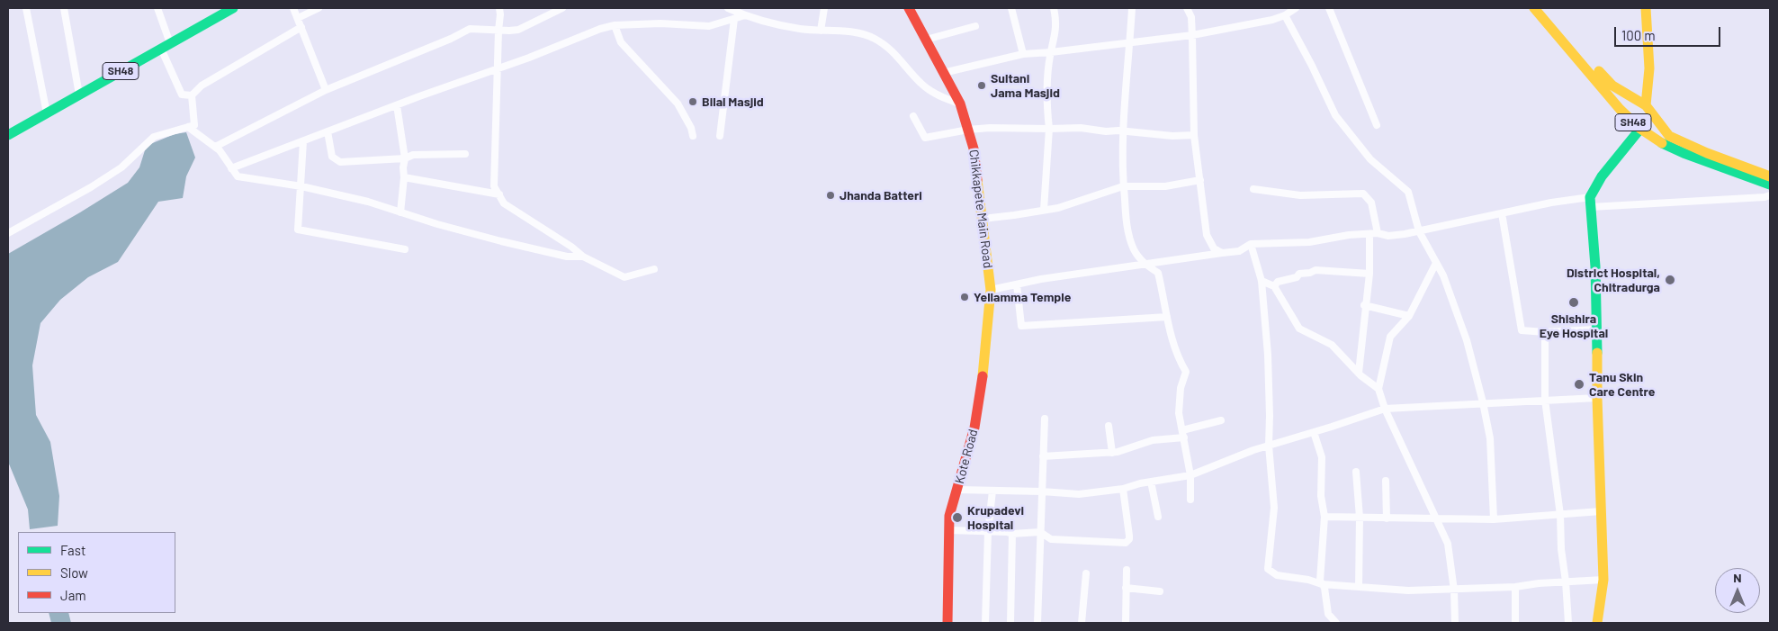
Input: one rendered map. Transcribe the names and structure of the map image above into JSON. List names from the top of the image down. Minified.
{"streets":{"street":["SH48","Chikkapete Main Road","Kote Road"]},"crossings":[["Chikkapete Main Road","Kote Road"]],"places":["Sultani Jama Masjid","Bilal Masjid","Jhanda Batteri","District Hospital, Chitradurga","Yellamma Temple","Shishira Eye Hospital","Tanu Skin Care Centre","Krupadevi Hospital"],"legend":["Fast","Slow","Jam"],"scale_bar":"100 m","north":"top"}
